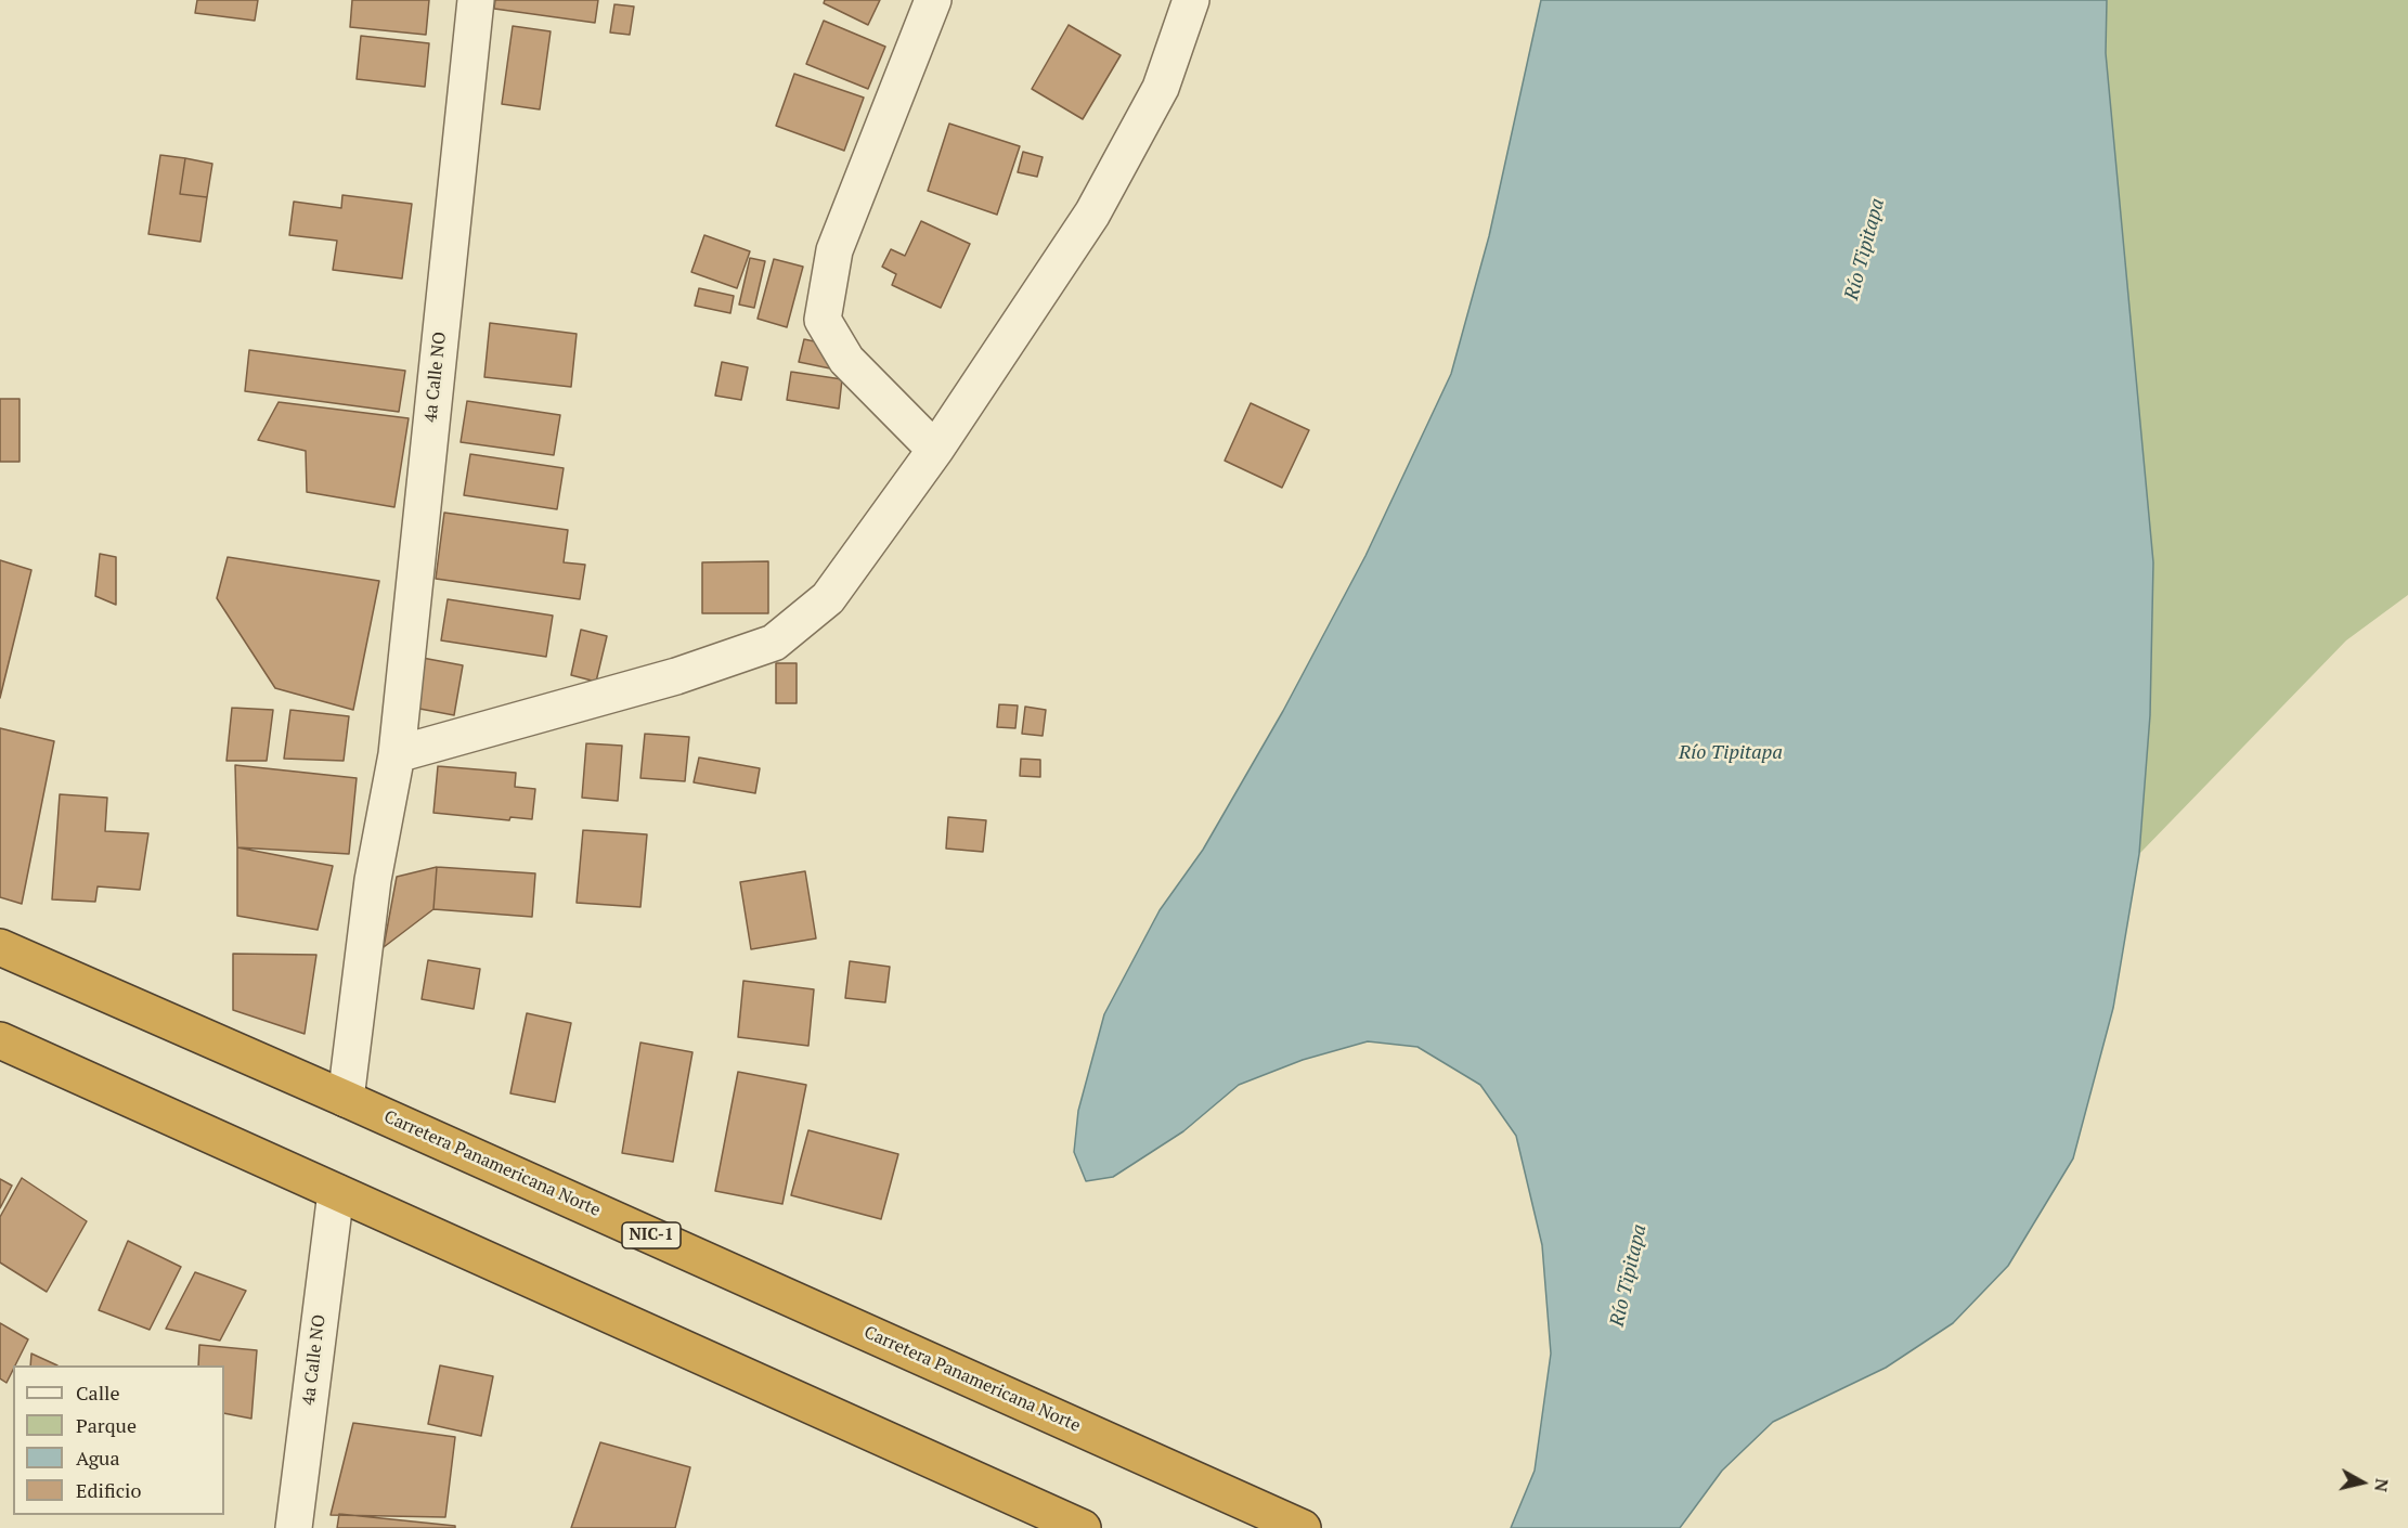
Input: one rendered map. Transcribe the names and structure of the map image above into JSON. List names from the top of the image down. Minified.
{"streets":{"highway":["Carretera Panamericana Norte","NIC-1"],"street":["4a Calle NO"]},"crossings":[["4a Calle NO","Carretera Panamericana Norte"]],"water":["Río Tipitapa"],"legend":["Calle","Parque","Agua","Edificio"],"north":"right"}
